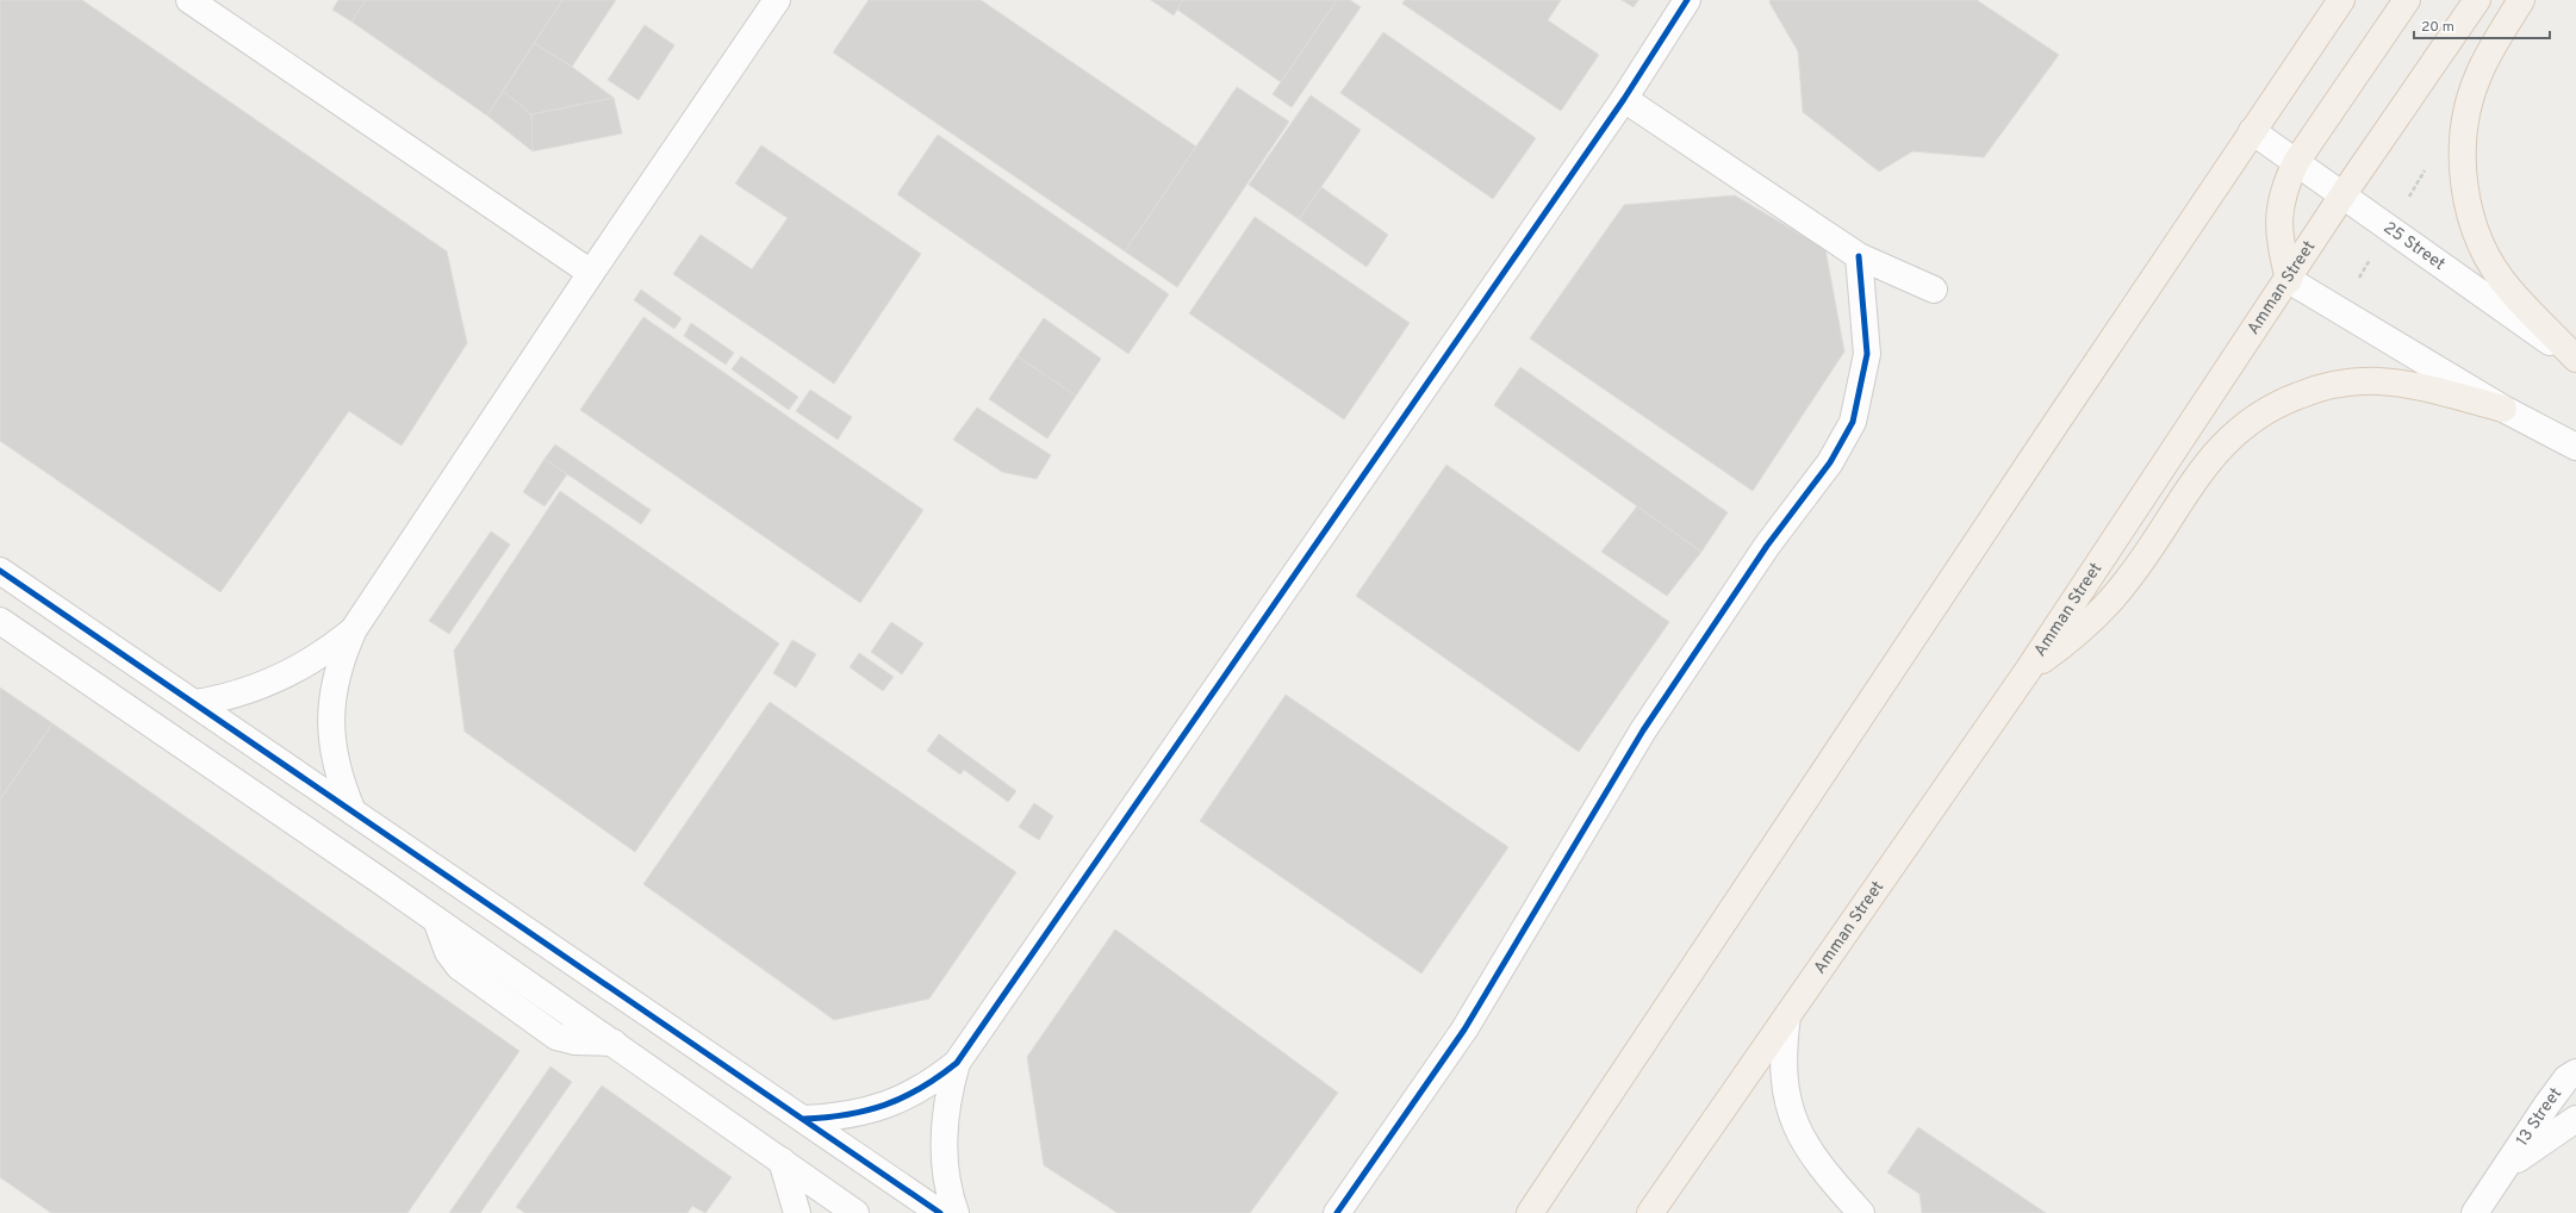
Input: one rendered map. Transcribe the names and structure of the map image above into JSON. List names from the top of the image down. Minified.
{"streets":{"main road":["Amman Street"],"street":["25 Street","13 Street"]},"crossings":[["25 Street","Amman Street"]],"scale_bar":"20 m"}
